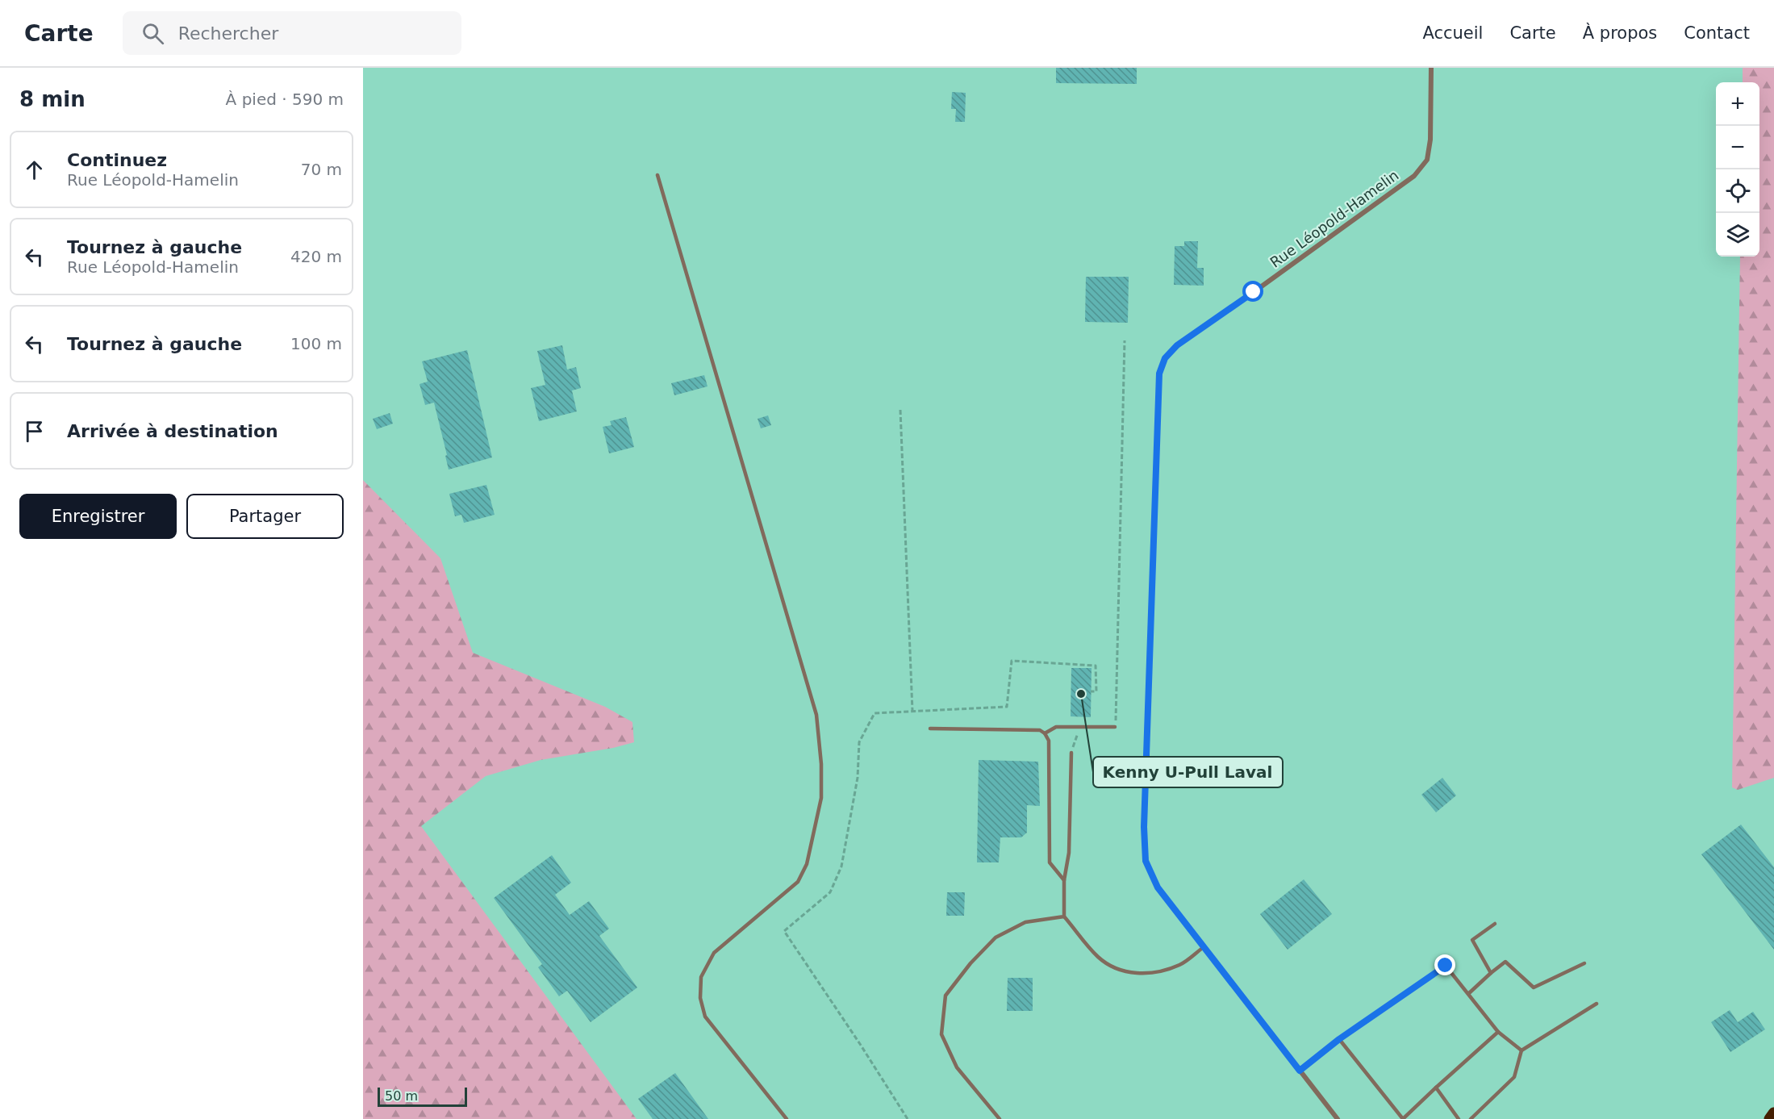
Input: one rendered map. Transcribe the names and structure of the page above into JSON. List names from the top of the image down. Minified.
{"streets":{"street":["Rue Léopold-Hamelin"]},"places":["Kenny U-Pull Laval"],"scale_bar":"50 m","page":{"header":"Carte","search":"Rechercher","nav":["Accueil","Carte","À propos","Contact"],"heading":["8 min","À pied · 590 m"],"map_buttons":["+","−"],"list":[["Continuez","Rue Léopold-Hamelin","70 m"],["Tournez à gauche","Rue Léopold-Hamelin","420 m"],["Tournez à gauche","100 m"],"Arrivée à destination"],"buttons":["Enregistrer","Partager"],"scale":"50 m"}}
